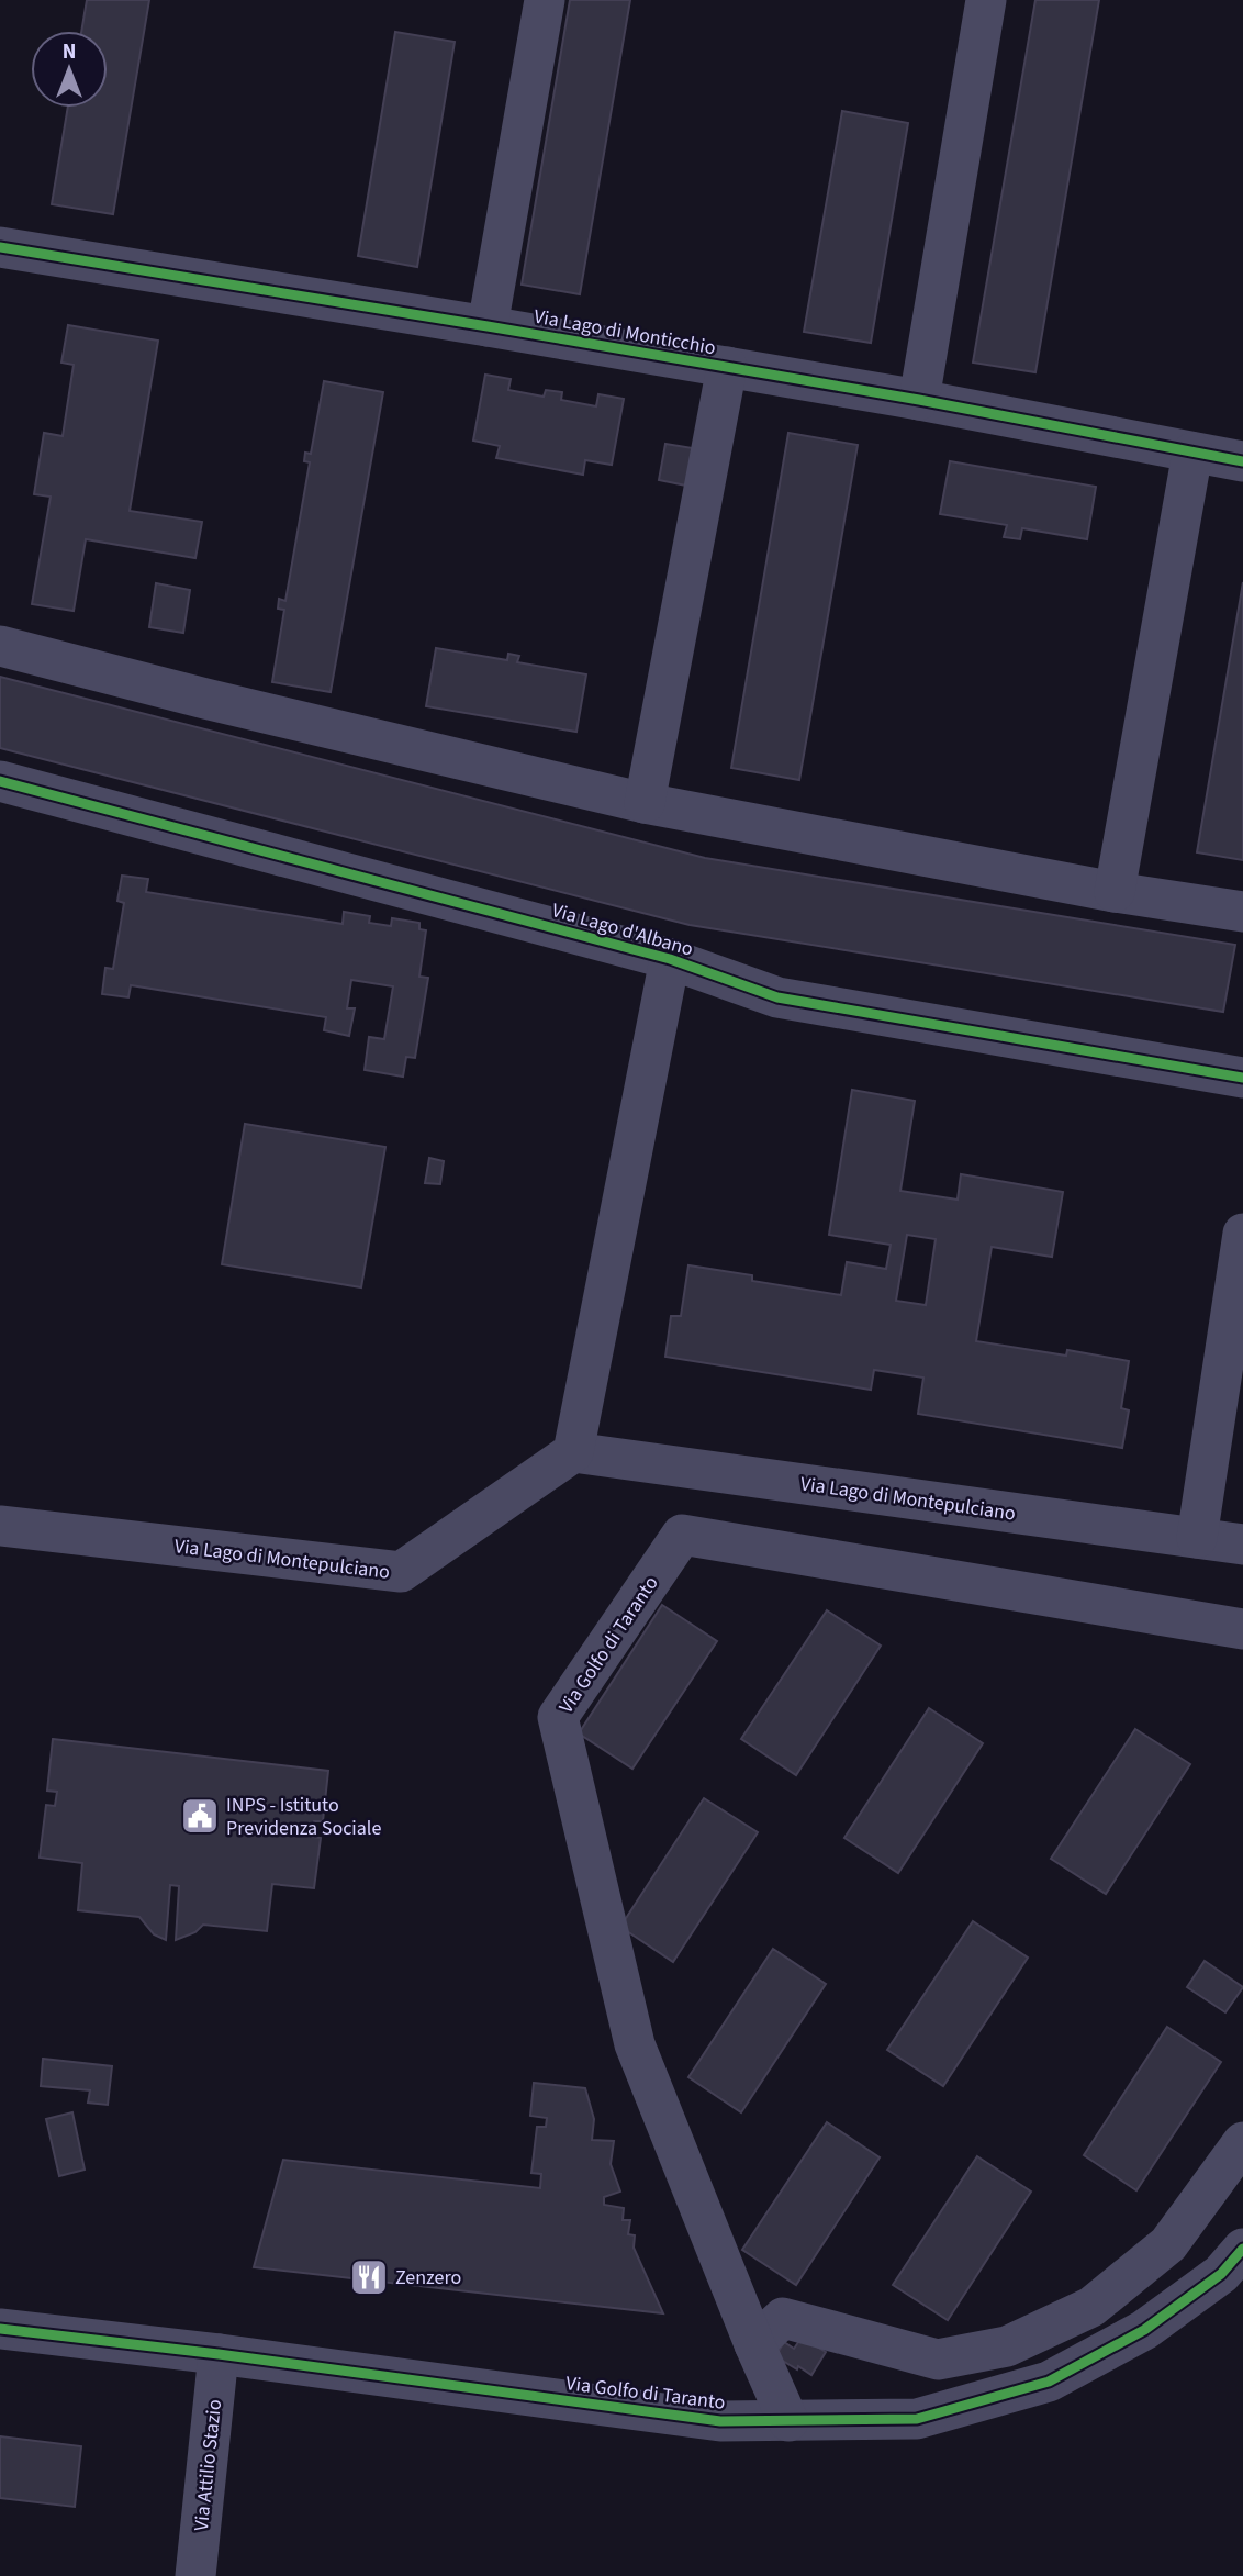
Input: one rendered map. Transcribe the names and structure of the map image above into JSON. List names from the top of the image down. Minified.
{"streets":{"street":["Via Lago di Monticchio","Via Lago d'Albano","Via Lago di Montepulciano","Via Golfo di Taranto","Via Attilio Stazio"]},"crossings":[["Via Golfo di Taranto","Via Attilio Stazio"]],"places":{"public building":["INPS - Istituto Previdenza Sociale"],"restaurant":["Zenzero"]},"north":"top"}
